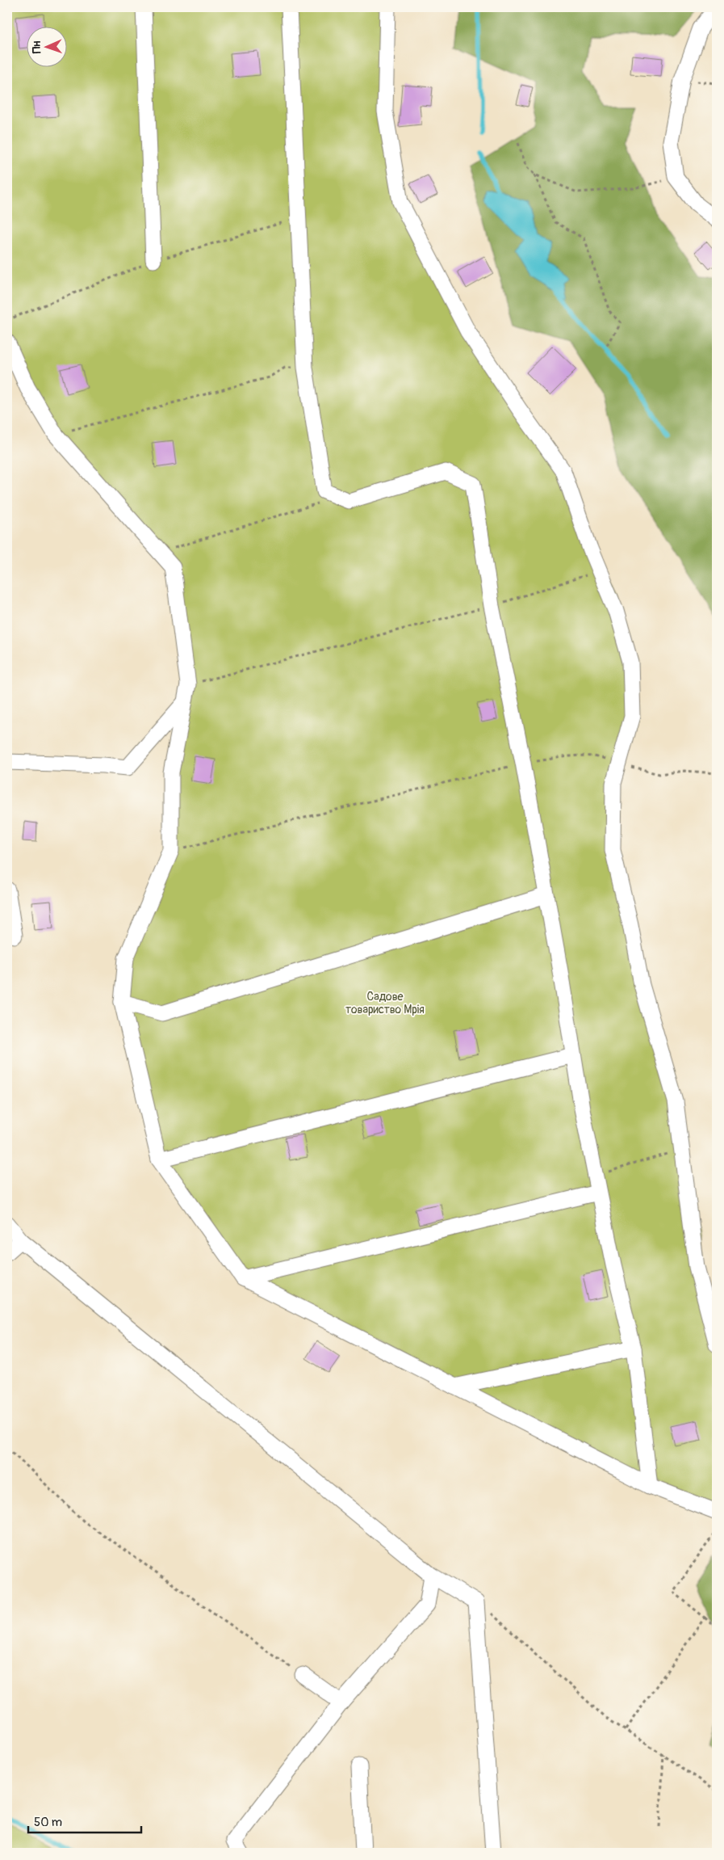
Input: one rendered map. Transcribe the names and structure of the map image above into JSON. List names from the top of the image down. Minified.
{"parks":["Садове товариство Мрія"],"scale_bar":"50 m","north":"left"}
